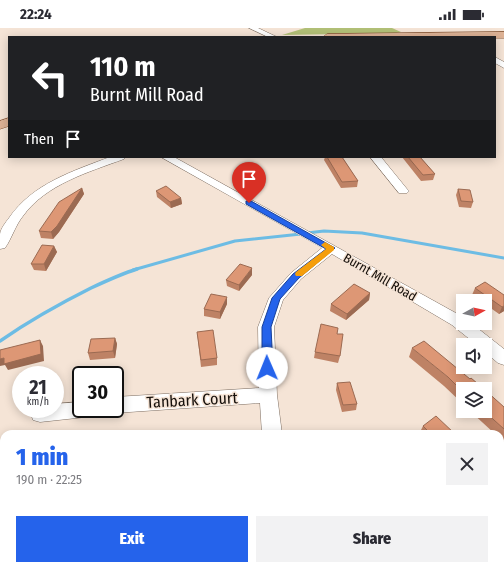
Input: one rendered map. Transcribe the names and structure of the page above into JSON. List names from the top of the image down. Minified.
{"streets":{"street":["Burnt Mill Road","Tanbark Court"]},"north":"right","page":{"status":"22:24","turn":["110 m","Burnt Mill Road"],"then":"Then","speed":"21 km/h","limit":"30","heading":["1 min","190 m · 22:25"],"buttons":["Exit","Share"]}}
